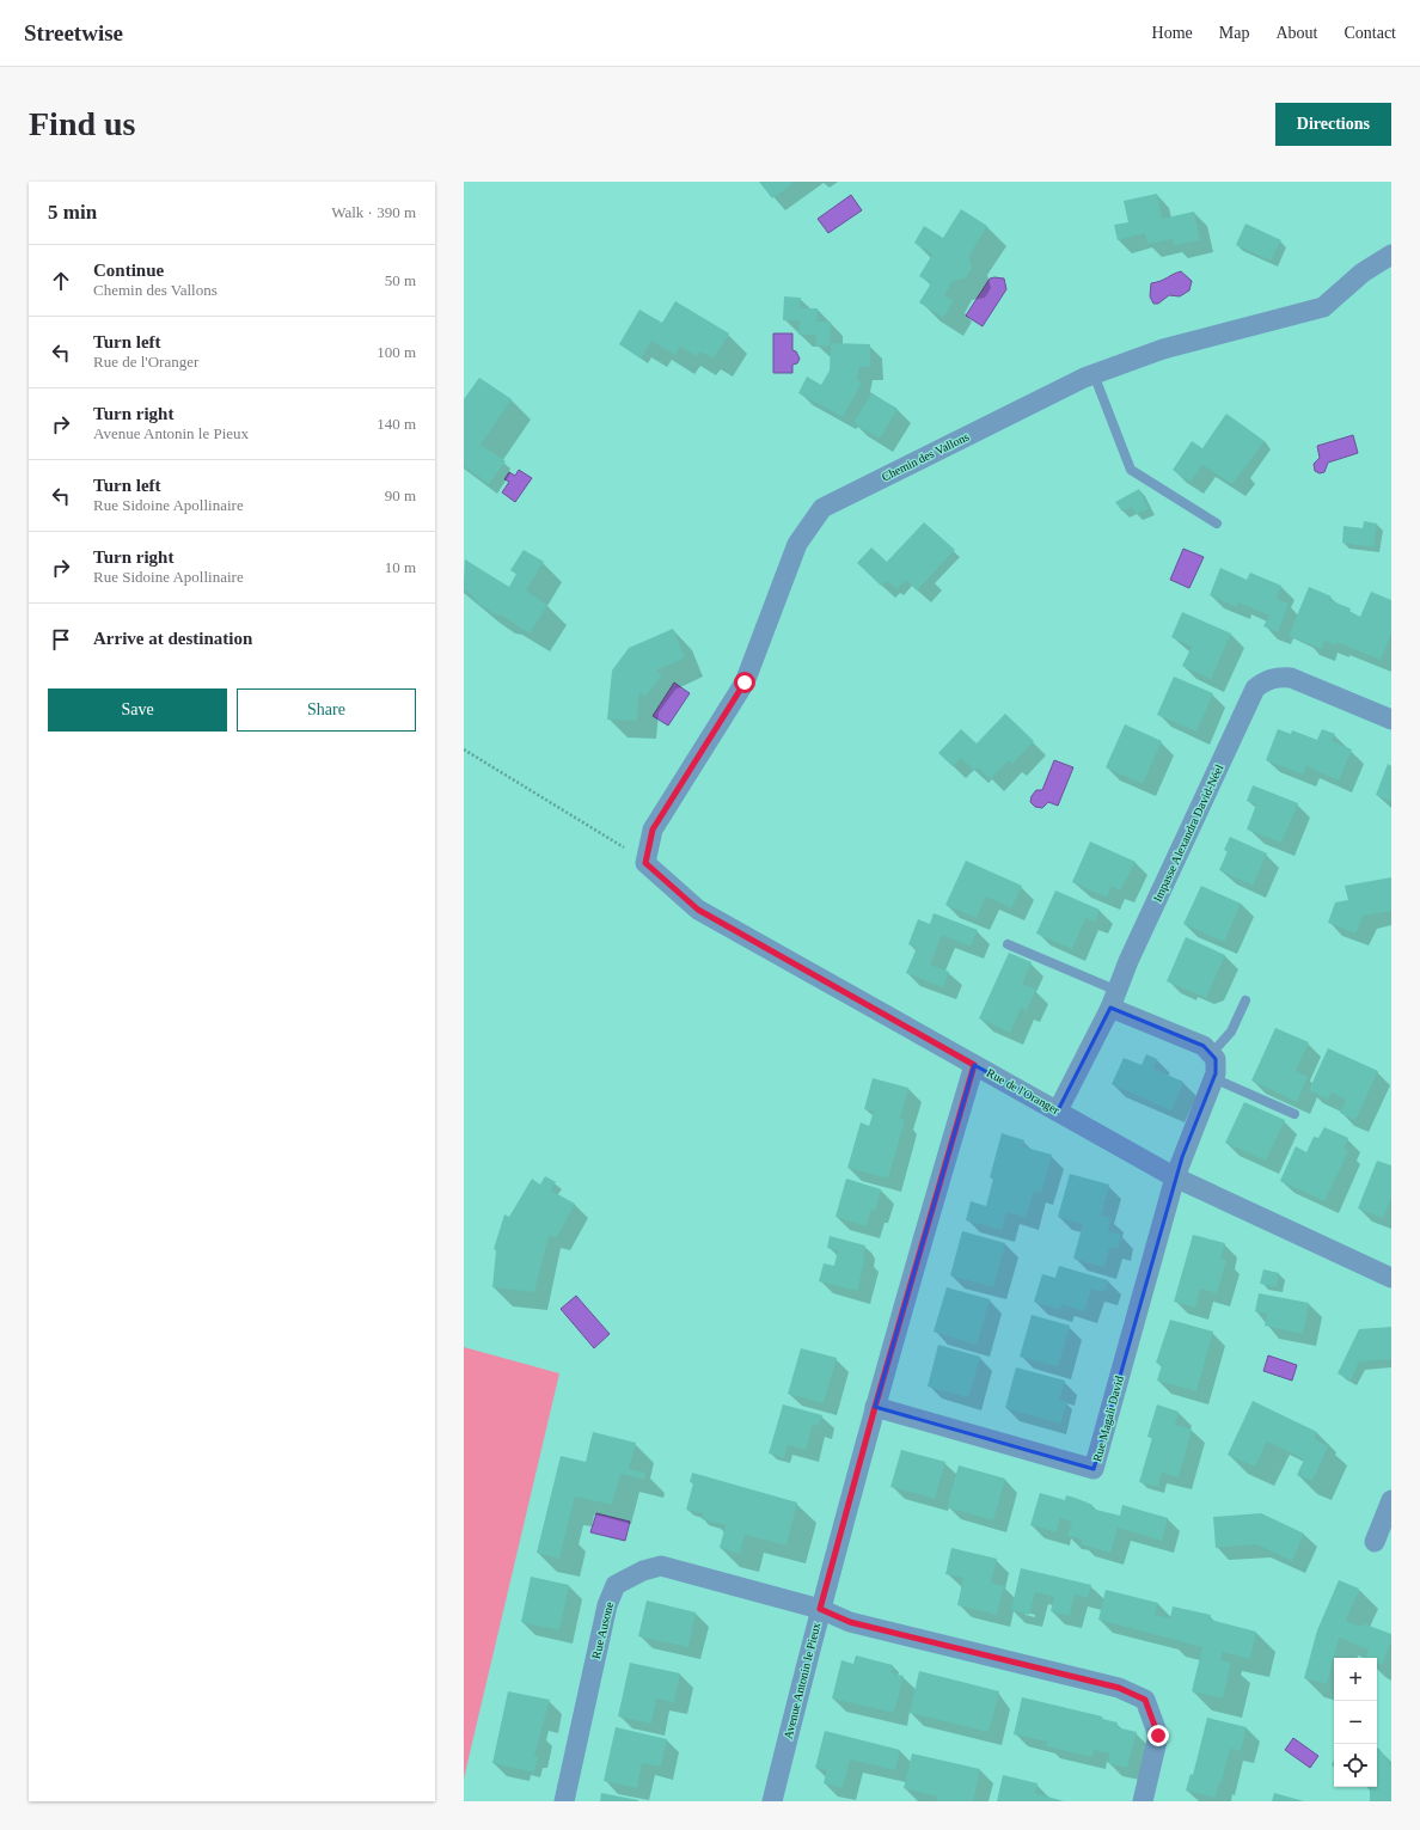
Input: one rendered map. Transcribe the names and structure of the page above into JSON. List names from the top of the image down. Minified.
{"streets":{"street":["Chemin des Vallons","Impasse Alexandra David-Néel","Rue de l'Oranger","Rue Magali David","Rue Ausone","Avenue Antonin le Pieux"]},"crossings":[["Chemin des Vallons","Rue de l'Oranger"],["Impasse Alexandra David-Néel","Rue de l'Oranger"],["Rue de l'Oranger","Rue Magali David"],["Rue de l'Oranger","Avenue Antonin le Pieux"],["Rue Magali David","Avenue Antonin le Pieux"],["Rue Ausone","Avenue Antonin le Pieux"]],"page":{"header":"Streetwise","nav":["Home","Map","About","Contact"],"buttons":["Directions",["Save","Share"]],"title":"Find us","heading":["5 min","Walk · 390 m"],"list":[["Continue","Chemin des Vallons","50 m"],["Turn left","Rue de l'Oranger","100 m"],["Turn right","Avenue Antonin le Pieux","140 m"],["Turn left","Rue Sidoine Apollinaire","90 m"],["Turn right","Rue Sidoine Apollinaire","10 m"],"Arrive at destination"],"map_buttons":["+","−"]}}
